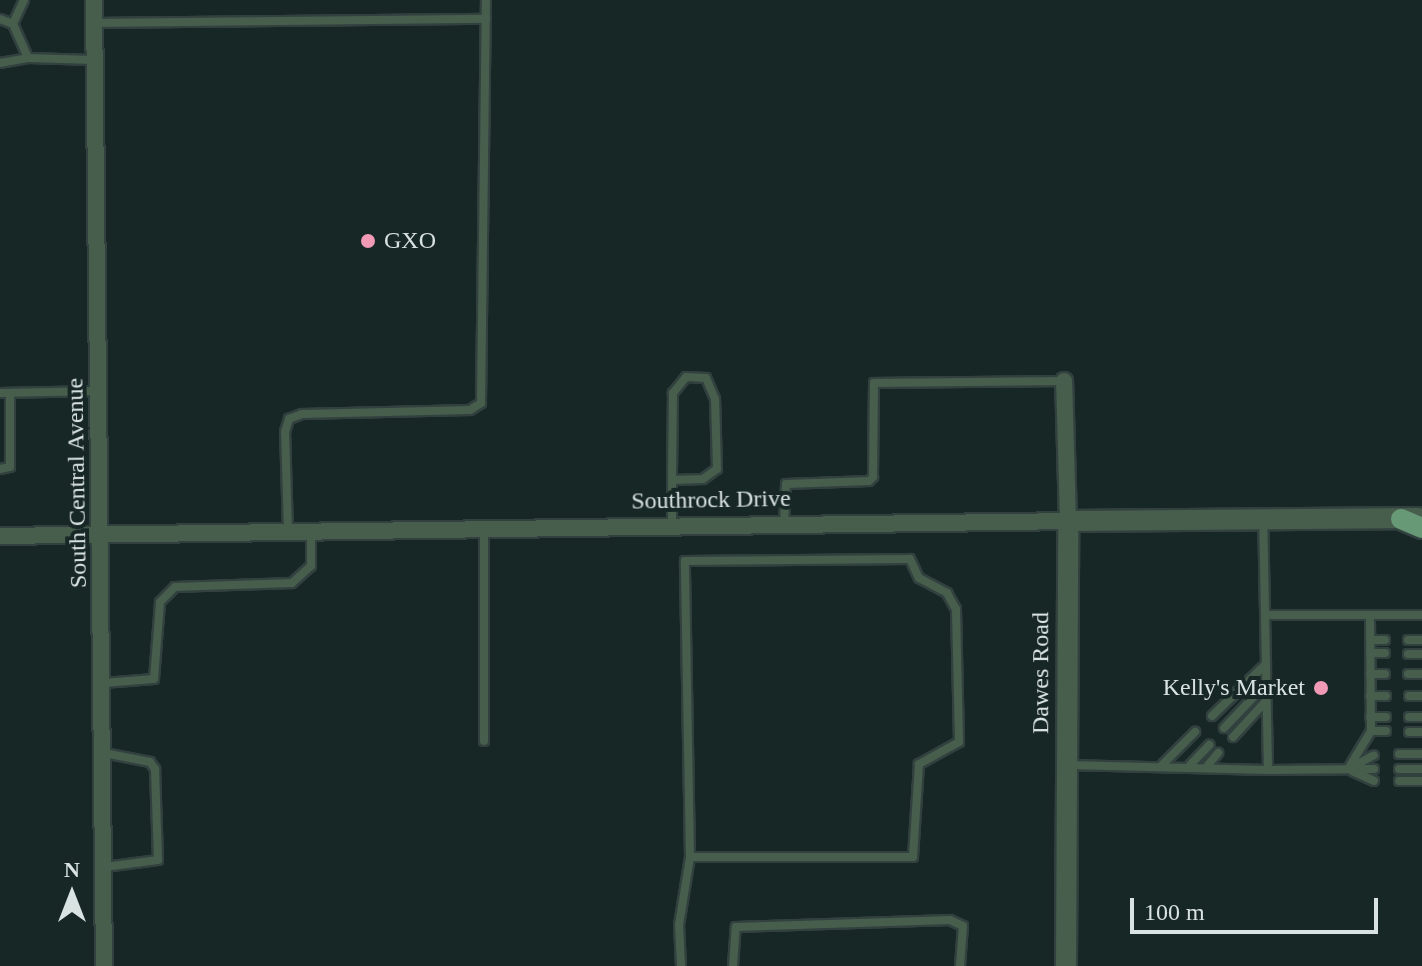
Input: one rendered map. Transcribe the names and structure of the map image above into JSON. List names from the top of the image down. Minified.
{"streets":{"street":["South Central Avenue","Southrock Drive","Dawes Road"]},"crossings":[["South Central Avenue","Southrock Drive"],["Southrock Drive","Dawes Road"]],"places":["GXO","Kelly's Market"],"scale_bar":"100 m","north":"top"}
